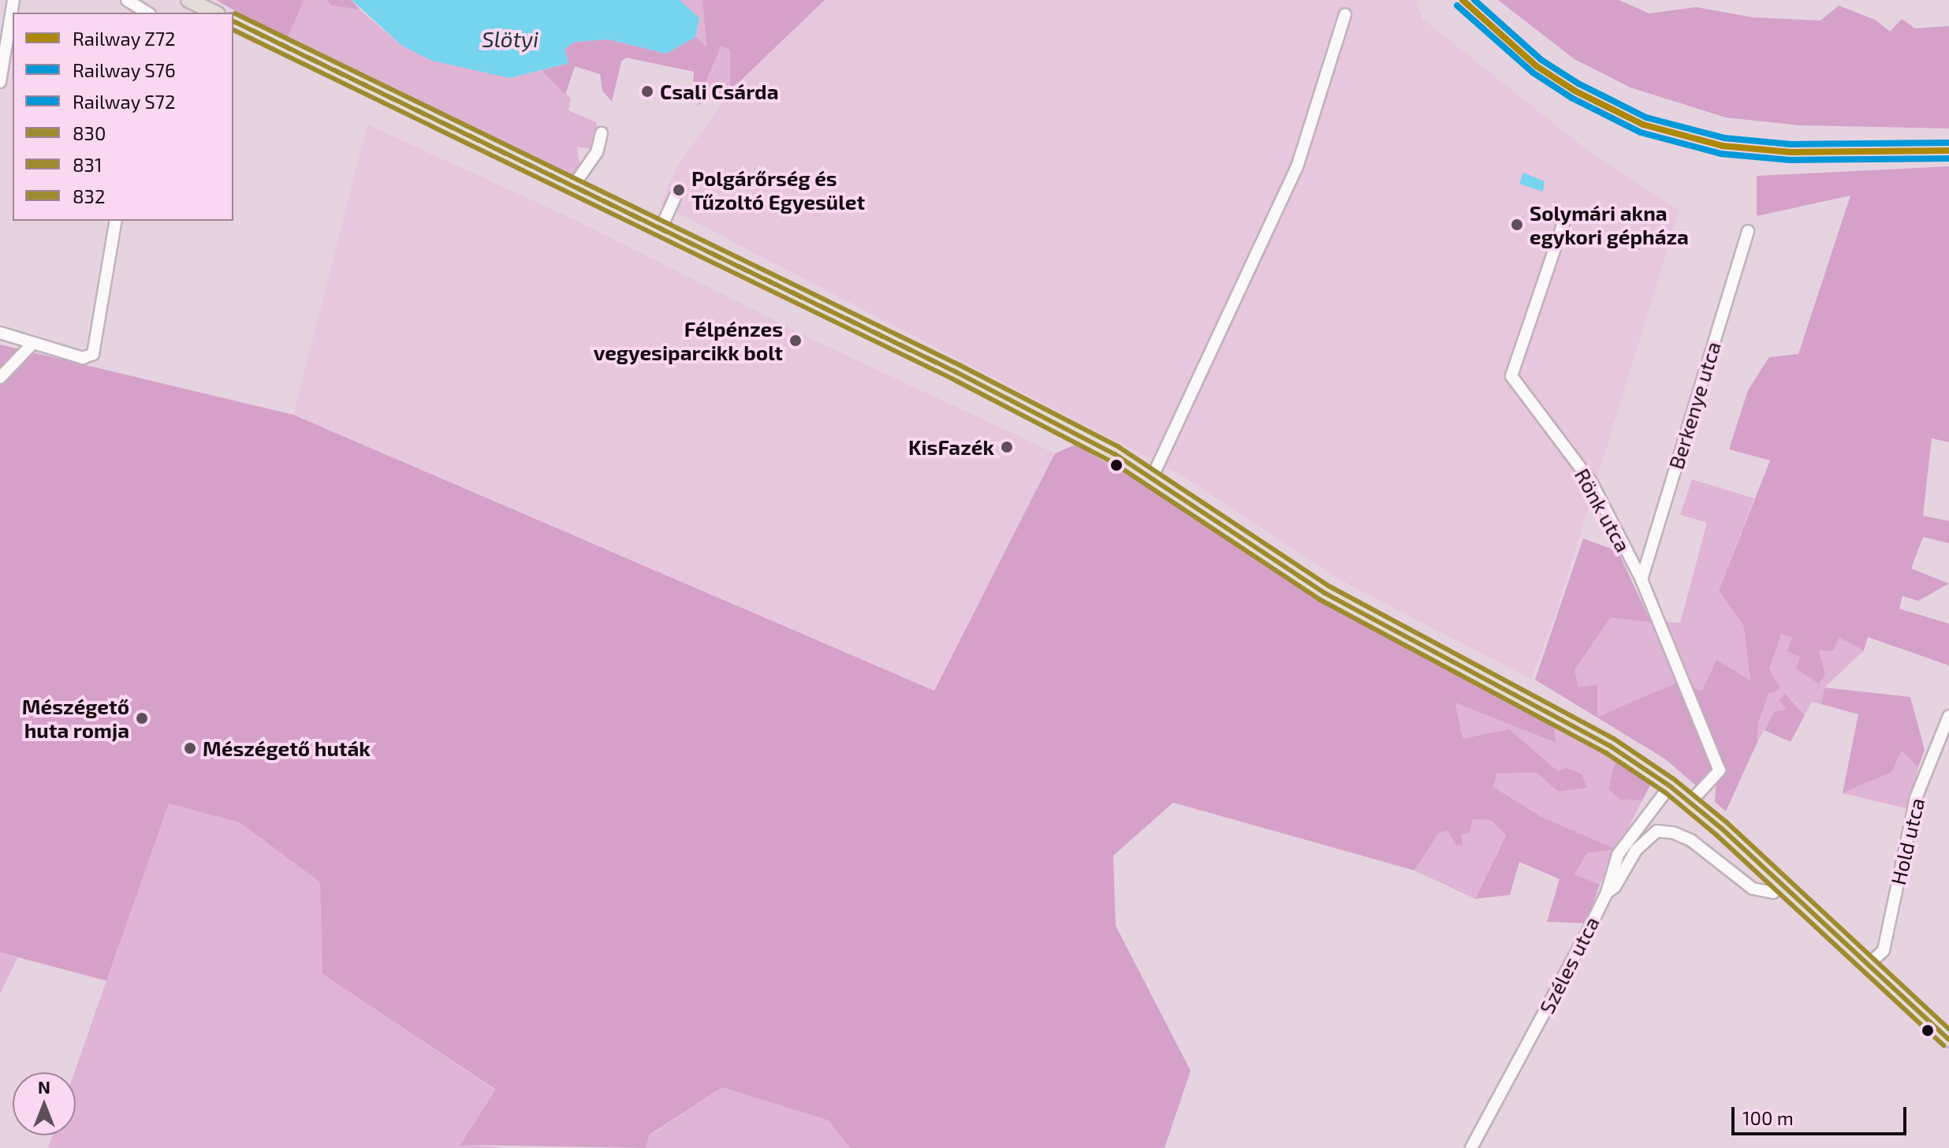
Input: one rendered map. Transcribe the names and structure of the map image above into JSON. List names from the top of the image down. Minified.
{"streets":{"street":["Berkenye utca","Rönk utca","Hold utca","Széles utca"]},"crossings":[["Berkenye utca","Rönk utca"]],"water":["Slötyi"],"places":["Csali Csárda","Polgárőrség és Tűzoltó Egyesület","Solymári akna egykori gépháza","Félpénzes vegyesiparcikk bolt","KisFazék","Mészégető huta romja","Mészégető huták"],"lines":["rail line Z72","rail line S72","rail line S76","transit line 832","transit line 830","transit line 831"],"legend":["Railway Z72","Railway S76","Railway S72","830","831","832"],"scale_bar":"100 m","north":"top"}
